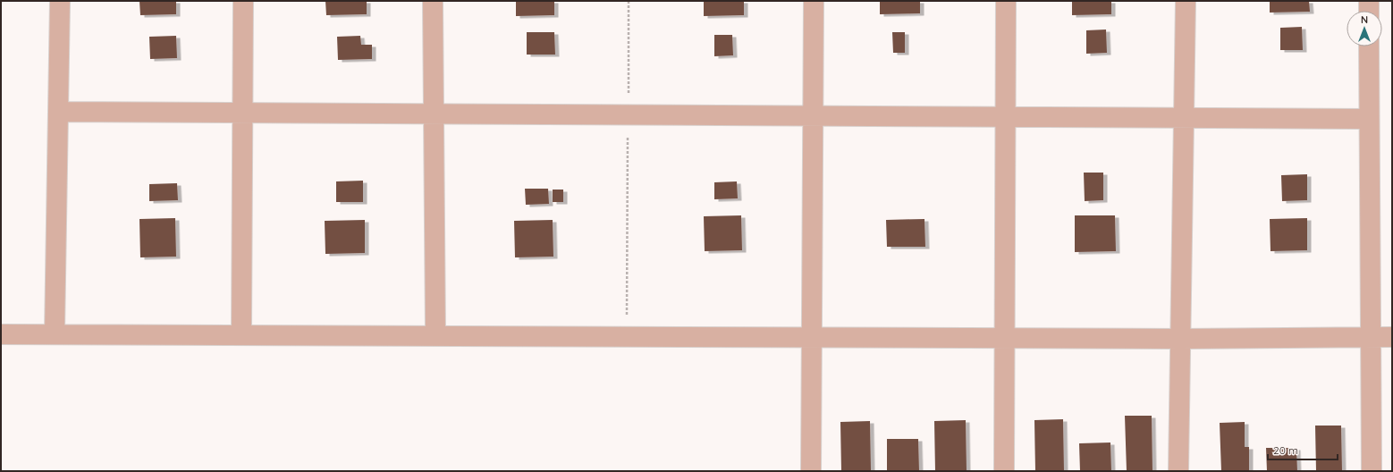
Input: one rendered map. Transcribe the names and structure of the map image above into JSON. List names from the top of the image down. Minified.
{"scale_bar":"20 m","north":"top"}
